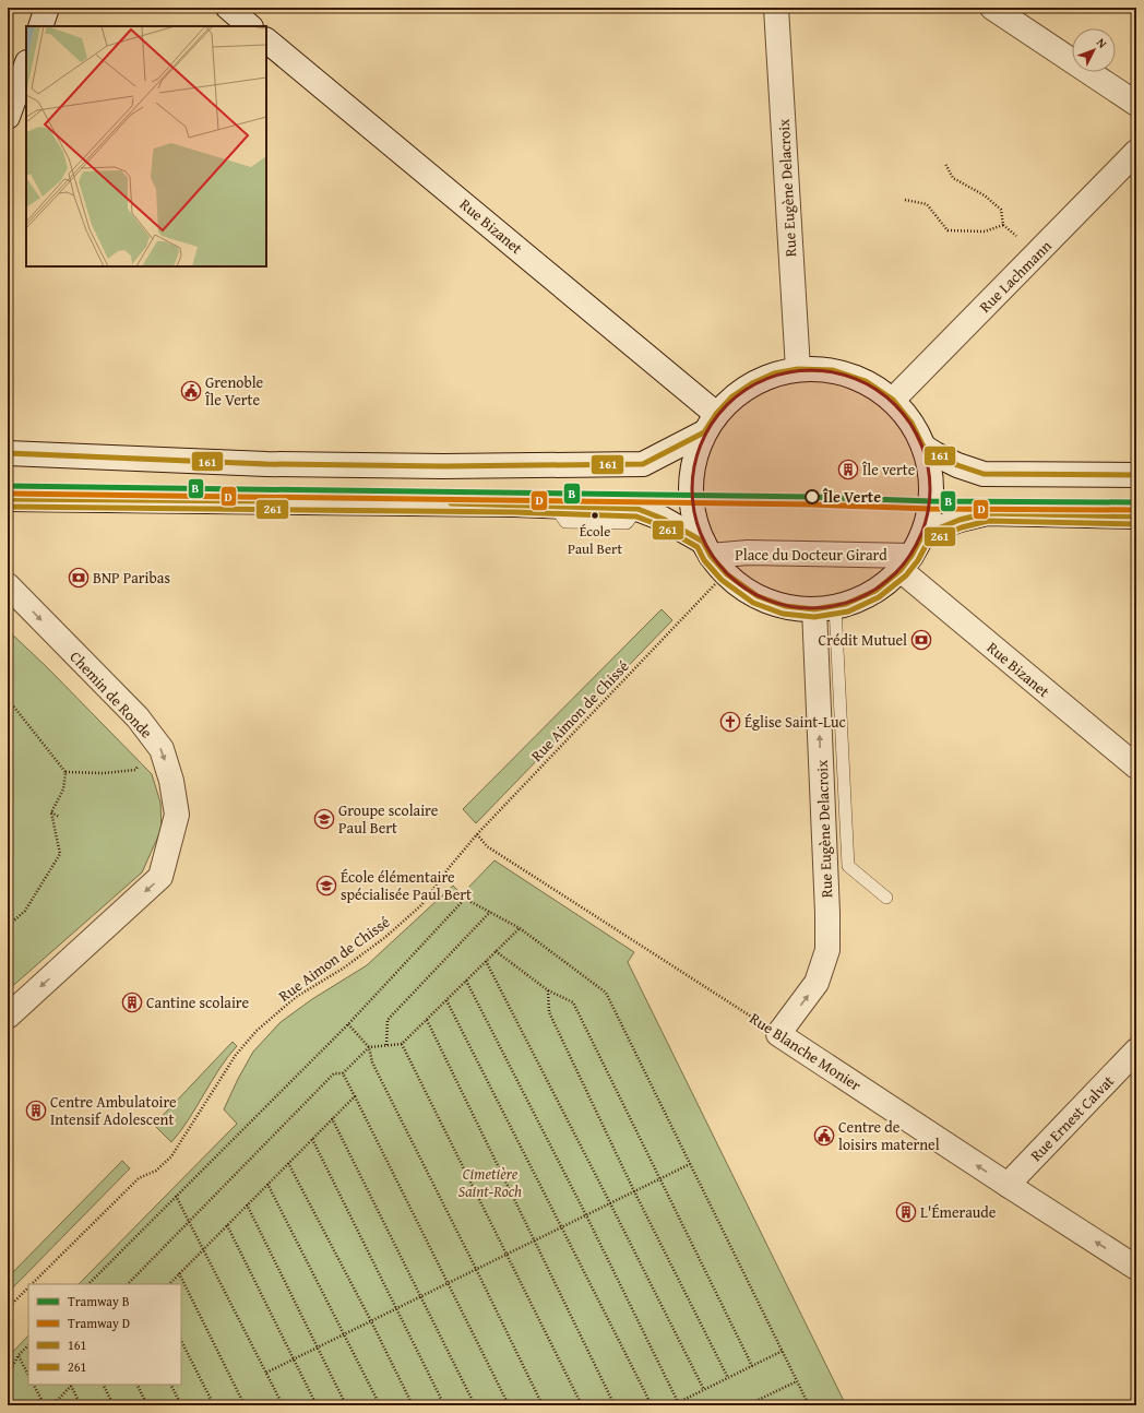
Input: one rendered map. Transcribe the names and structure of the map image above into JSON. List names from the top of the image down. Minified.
{"streets":{"street":["Rue Eugène Delacroix","Rue Bizanet","Rue Lachmann","Place du Docteur Girard","Chemin de Ronde","Rue Blanche Monier","Rue Ernest Calvat"],"path":["Rue Aimon de Chissé"]},"crossings":[["Rue Eugène Delacroix","Place du Docteur Girard"],["Rue Eugène Delacroix","Rue Blanche Monier"],["Rue Bizanet","Place du Docteur Girard"],["Rue Lachmann","Place du Docteur Girard"],["Place du Docteur Girard","Rue Aimon de Chissé"],["Rue Aimon de Chissé","Rue Blanche Monier"],["Rue Blanche Monier","Rue Ernest Calvat"]],"one_way":["Rue Eugène Delacroix","Rue Blanche Monier"],"parks":["Cimetière Saint-Roch"],"places":{"public building":["Grenoble Île Verte","Centre de loisirs maternel"],"building":["Île verte","Cantine scolaire","Centre Ambulatoire Intensif Adolescent","L'Émeraude"],"other":["Île Verte","École Paul Bert"],"bank":["BNP Paribas","Crédit Mutuel"],"church":["Église Saint-Luc"],"school or university":["Groupe scolaire Paul Bert","École élémentaire spécialisée Paul Bert"]},"lines":["transit line 161","tram line B","tram line D","transit line 261"],"legend":["Tramway B","Tramway D","161","261"],"north":"top right"}
